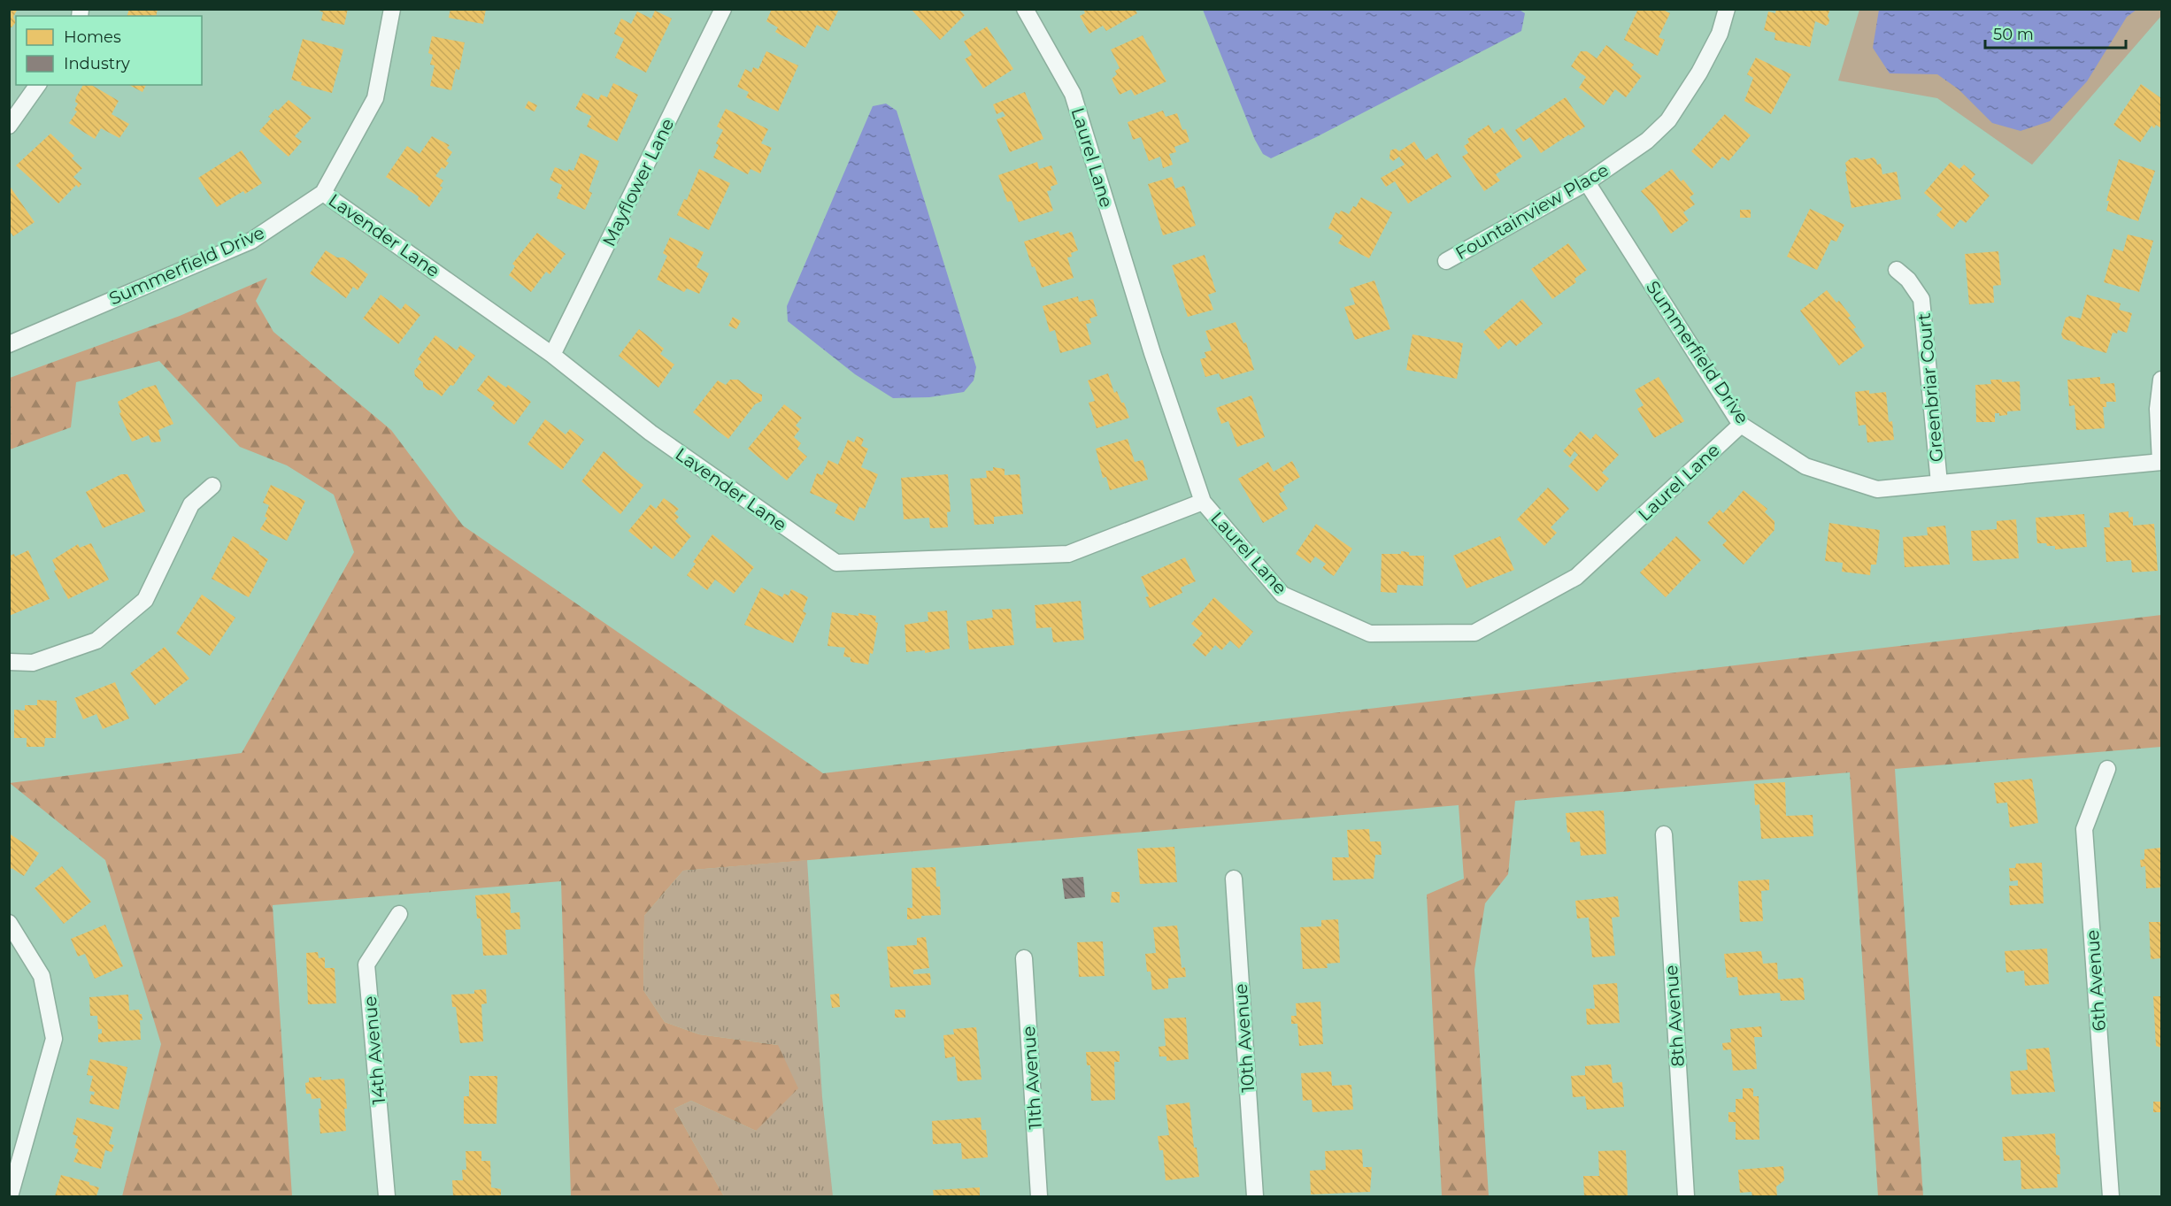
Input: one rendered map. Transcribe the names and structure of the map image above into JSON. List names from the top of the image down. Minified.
{"streets":{"street":["Laurel Lane","Mayflower Lane","Fountainview Place","Lavender Lane","Summerfield Drive","Greenbriar Court","6th Avenue","8th Avenue","10th Avenue","14th Avenue","11th Avenue"]},"crossings":[["Laurel Lane","Lavender Lane"],["Laurel Lane","Summerfield Drive"],["Mayflower Lane","Lavender Lane"],["Fountainview Place","Summerfield Drive"],["Lavender Lane","Summerfield Drive"],["Summerfield Drive","Greenbriar Court"]],"legend":["Homes","Industry"],"scale_bar":"50 m"}
